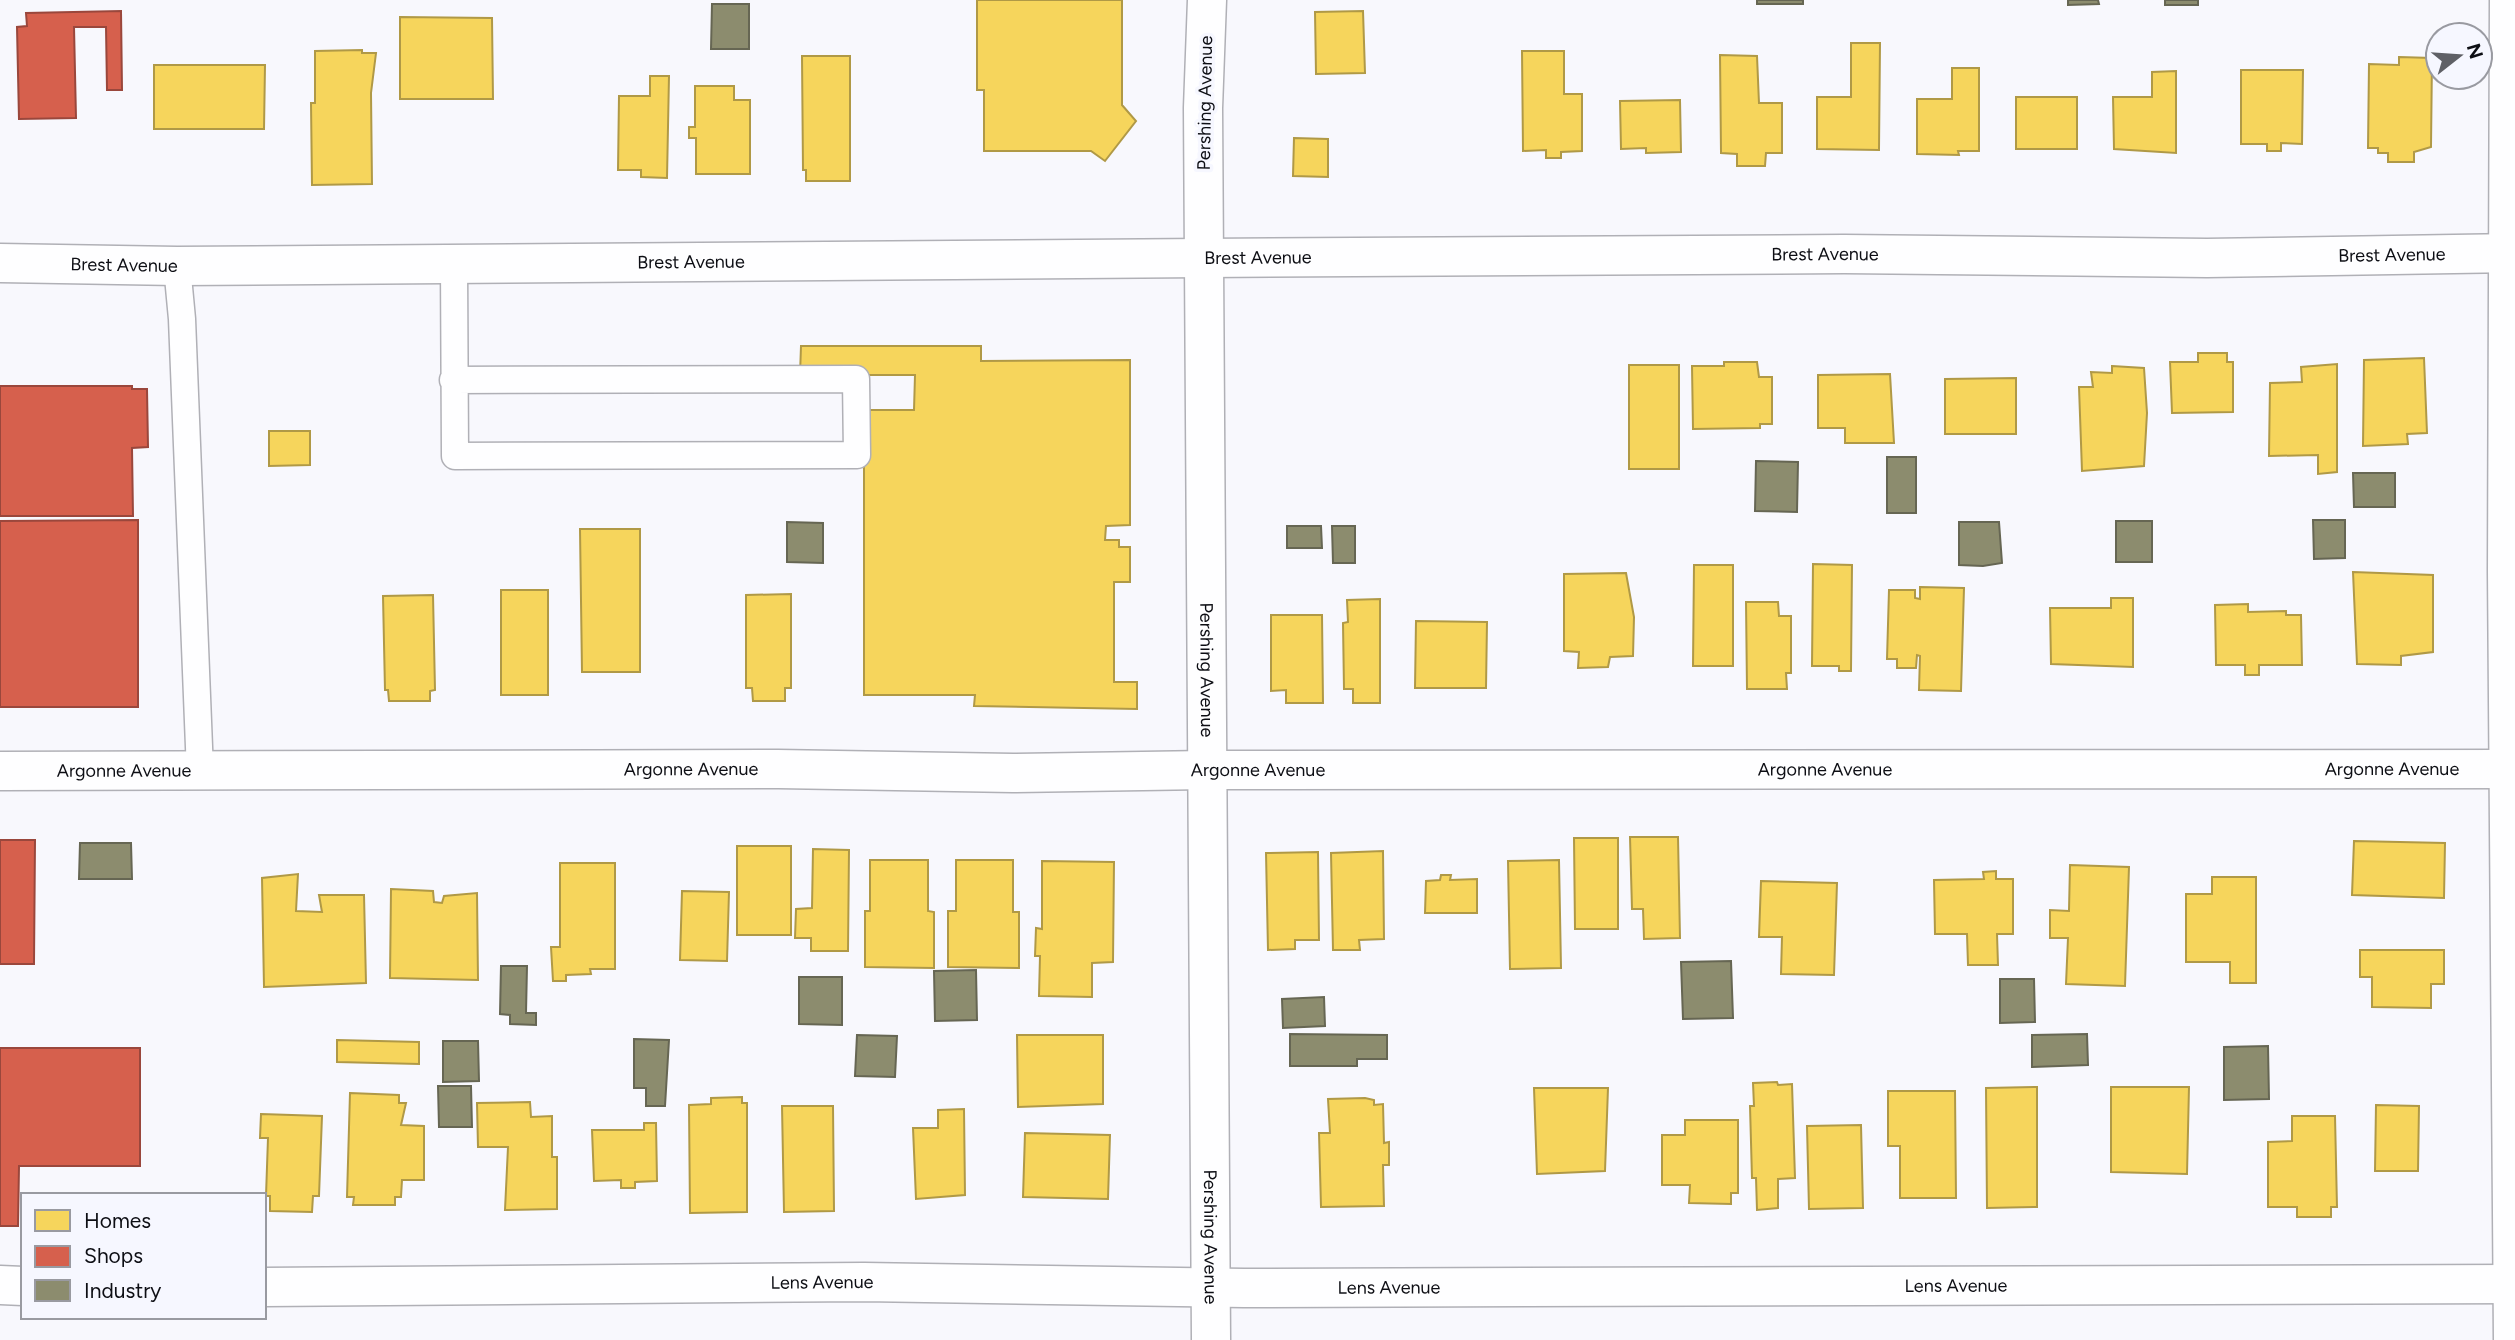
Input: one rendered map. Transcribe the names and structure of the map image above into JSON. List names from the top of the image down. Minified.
{"streets":{"street":["Pershing Avenue","Brest Avenue","Argonne Avenue","Lens Avenue"]},"crossings":[["Pershing Avenue","Brest Avenue"],["Pershing Avenue","Argonne Avenue"],["Pershing Avenue","Lens Avenue"]],"legend":["Homes","Shops","Industry"],"north":"right"}
